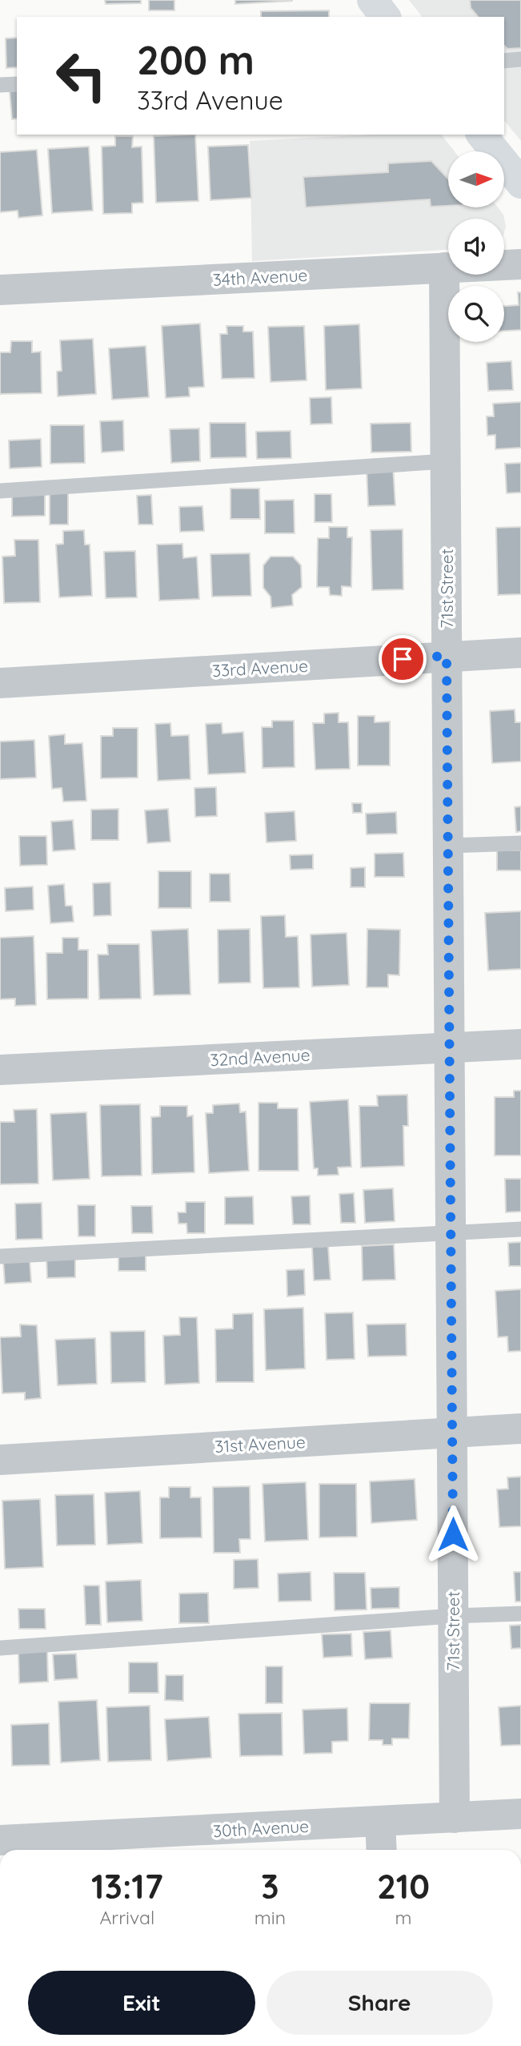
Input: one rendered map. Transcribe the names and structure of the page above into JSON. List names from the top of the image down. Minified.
{"streets":{"street":["34th Avenue","71st Street","33rd Avenue","32nd Avenue","31st Avenue","30th Avenue"]},"crossings":[["34th Avenue","71st Street"],["71st Street","33rd Avenue"],["71st Street","32nd Avenue"],["71st Street","31st Avenue"],["71st Street","30th Avenue"]],"north":"right","page":{"turn":["200 m","33rd Avenue"],"eta":["13:17","Arrival","3","min","210","m"],"buttons":["Exit","Share"]}}
